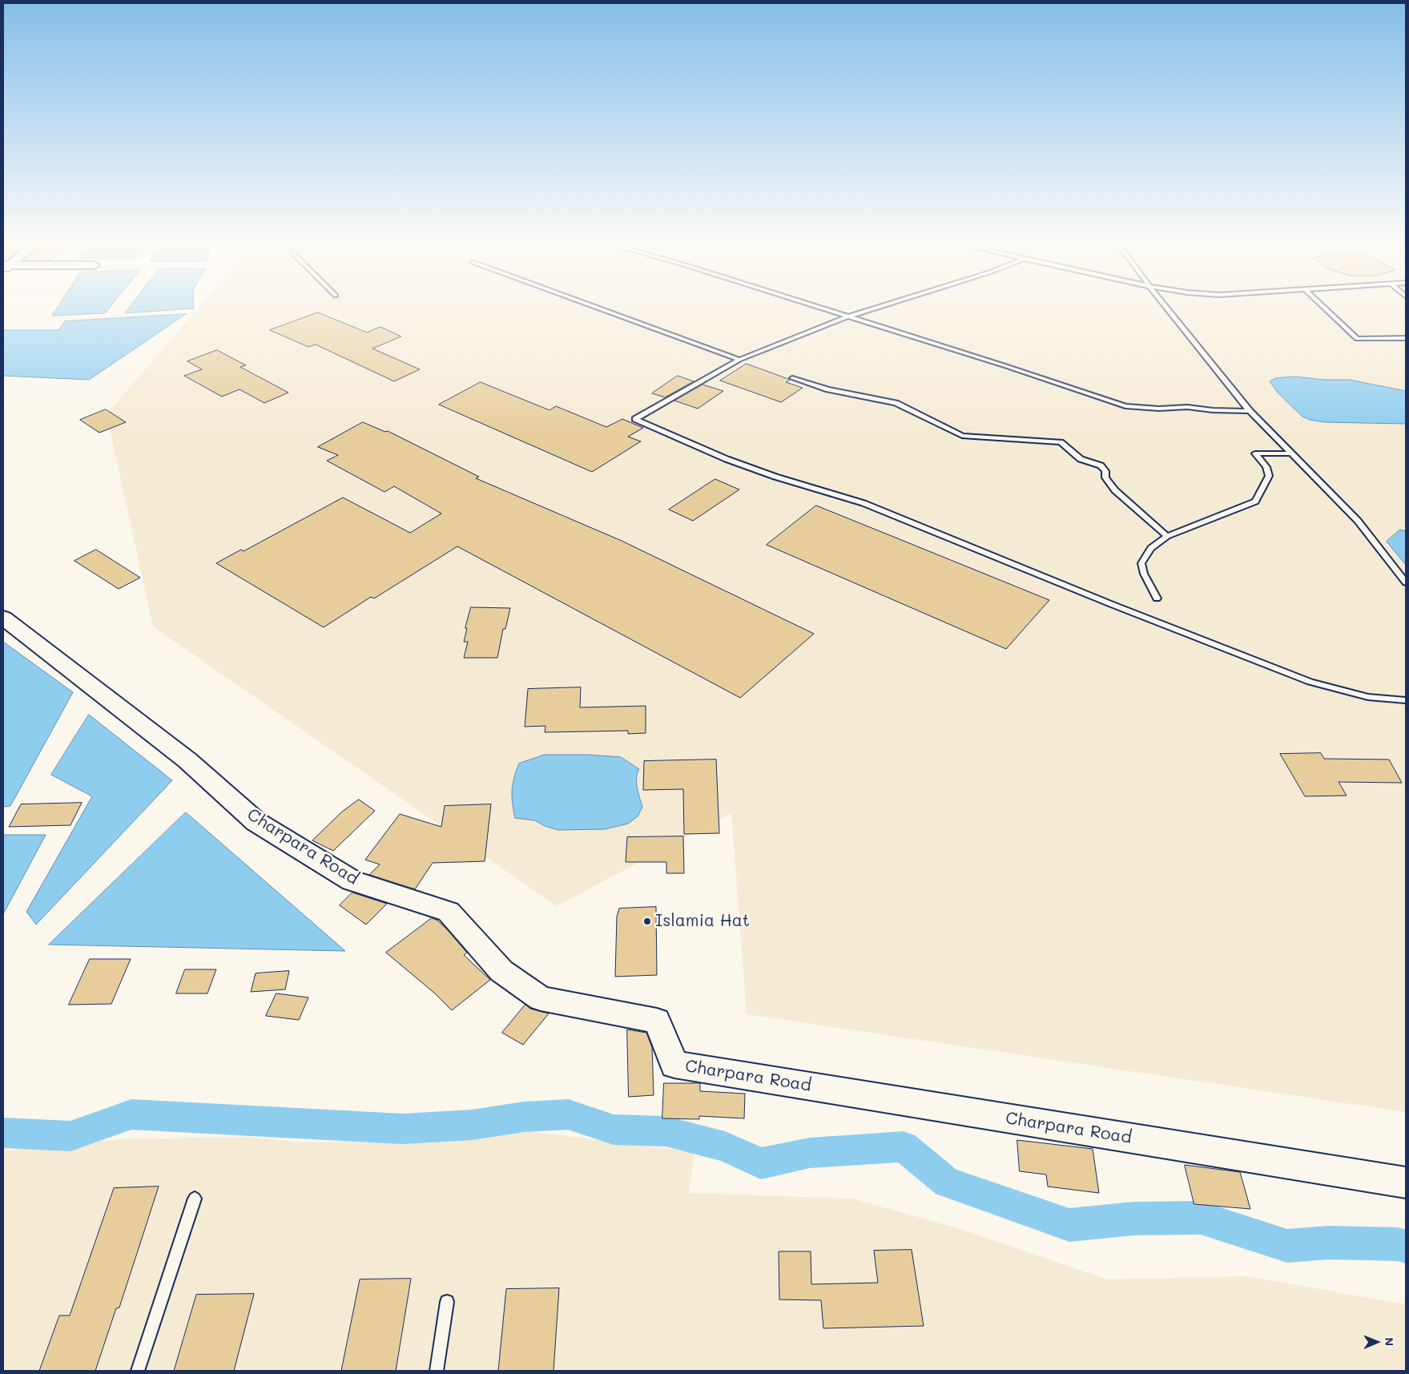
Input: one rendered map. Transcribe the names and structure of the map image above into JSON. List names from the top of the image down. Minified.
{"streets":{"street":["Charpara Road"]},"places":["Islamia Hat"],"north":"right"}
